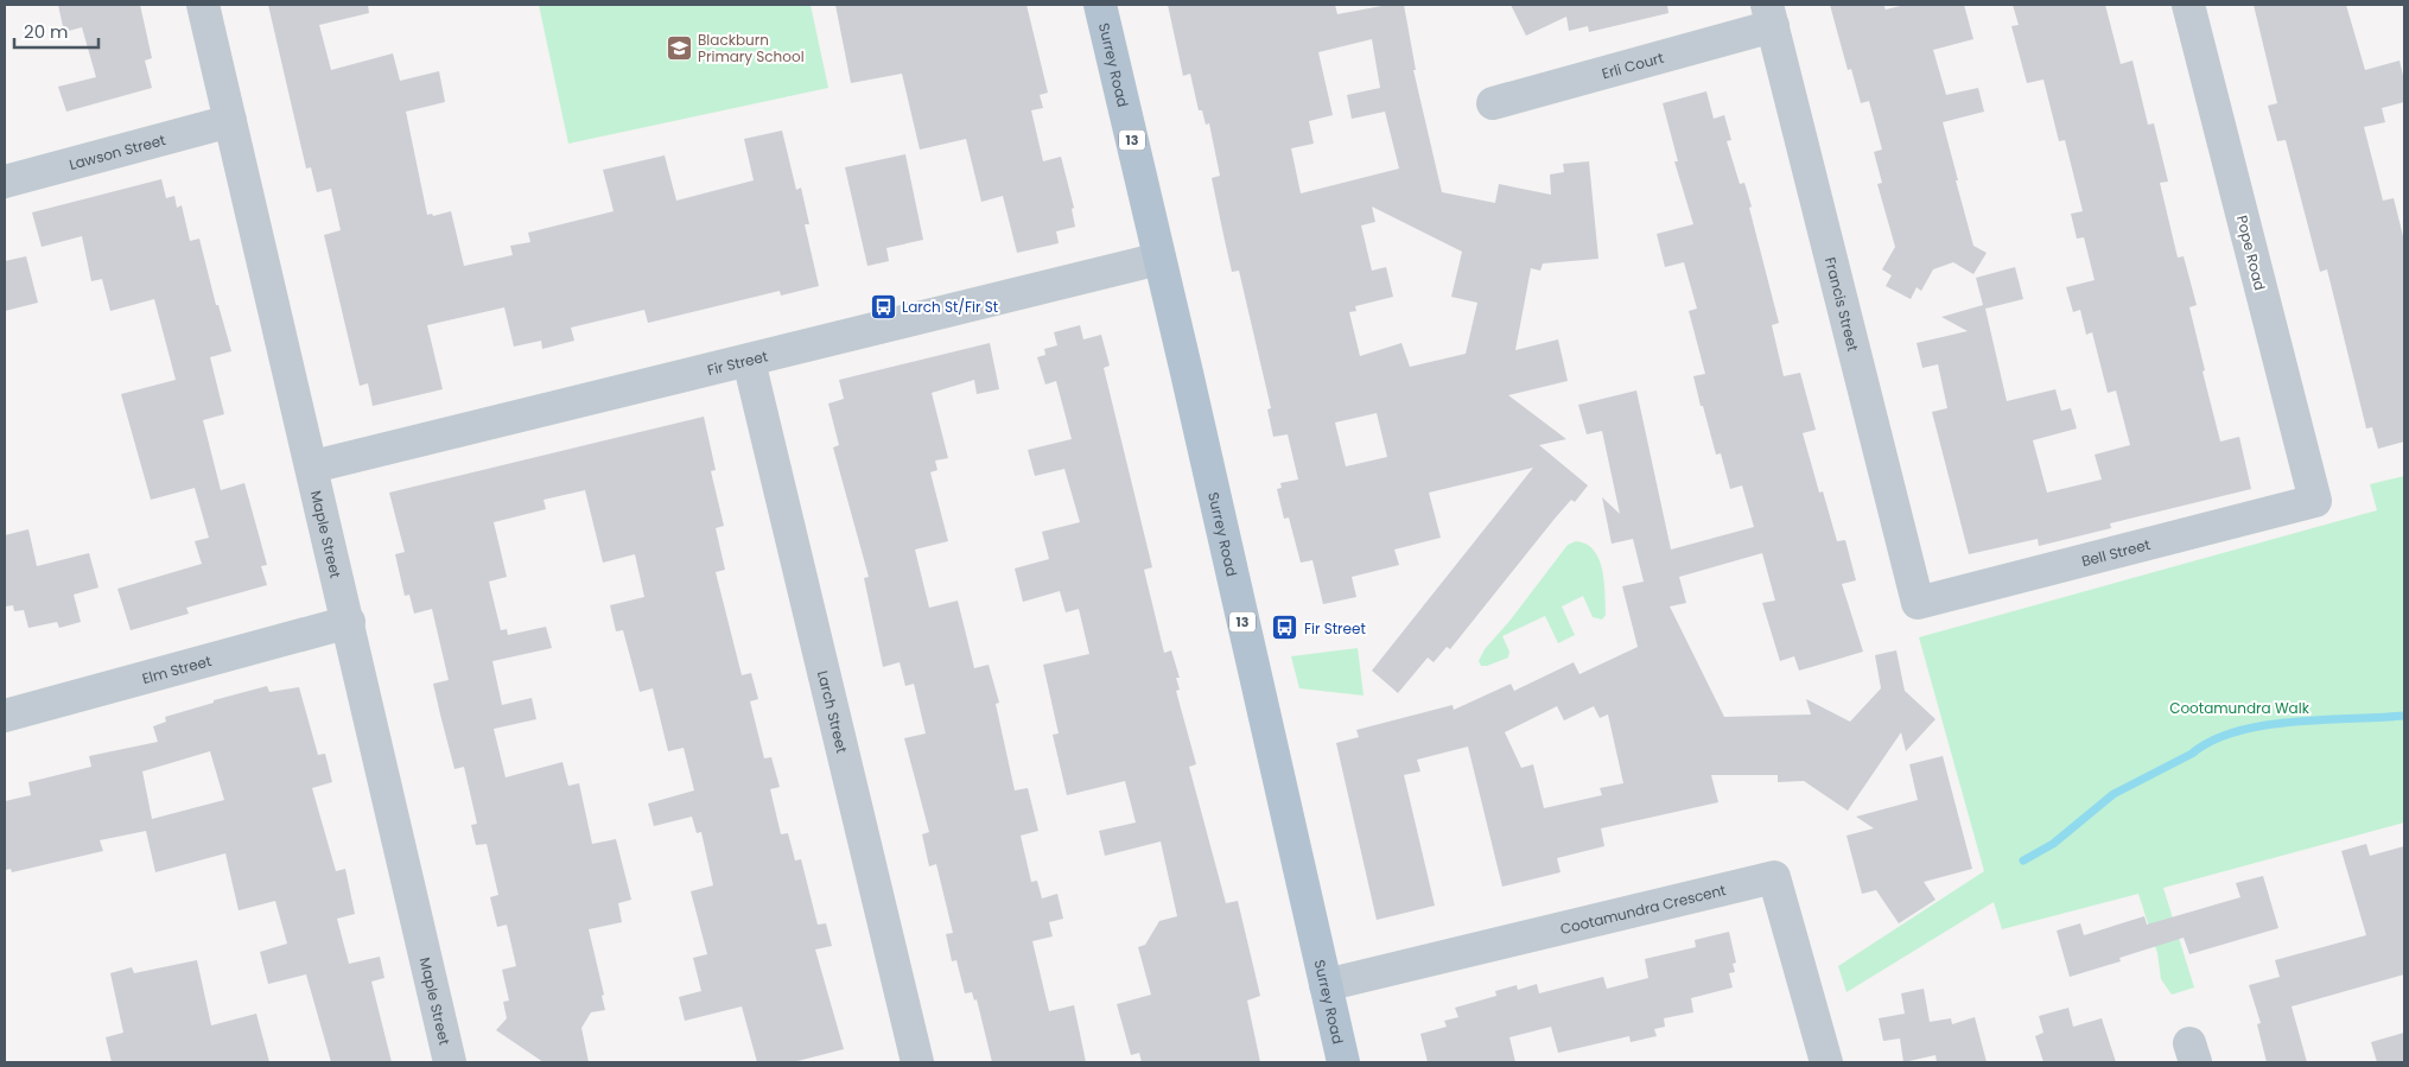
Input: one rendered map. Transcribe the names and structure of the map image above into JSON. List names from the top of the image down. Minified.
{"streets":{"main road":["Surrey Road","13"],"street":["Erli Court","Lawson Street","Pope Road","Francis Street","Fir Street","Maple Street","Bell Street","Elm Street","Larch Street","Cootamundra Crescent"]},"crossings":[["Surrey Road","Fir Street"],["Surrey Road","Cootamundra Crescent"],["Erli Court","Francis Street"],["Lawson Street","Maple Street"],["Pope Road","Bell Street"],["Francis Street","Bell Street"],["Fir Street","Maple Street"],["Fir Street","Larch Street"],["Maple Street","Elm Street"]],"parks":["Cootamundra Walk"],"places":{"school or university":["Blackburn Primary School"],"bus stop":["Larch St/Fir St","Fir Street"]},"scale_bar":"20 m"}
